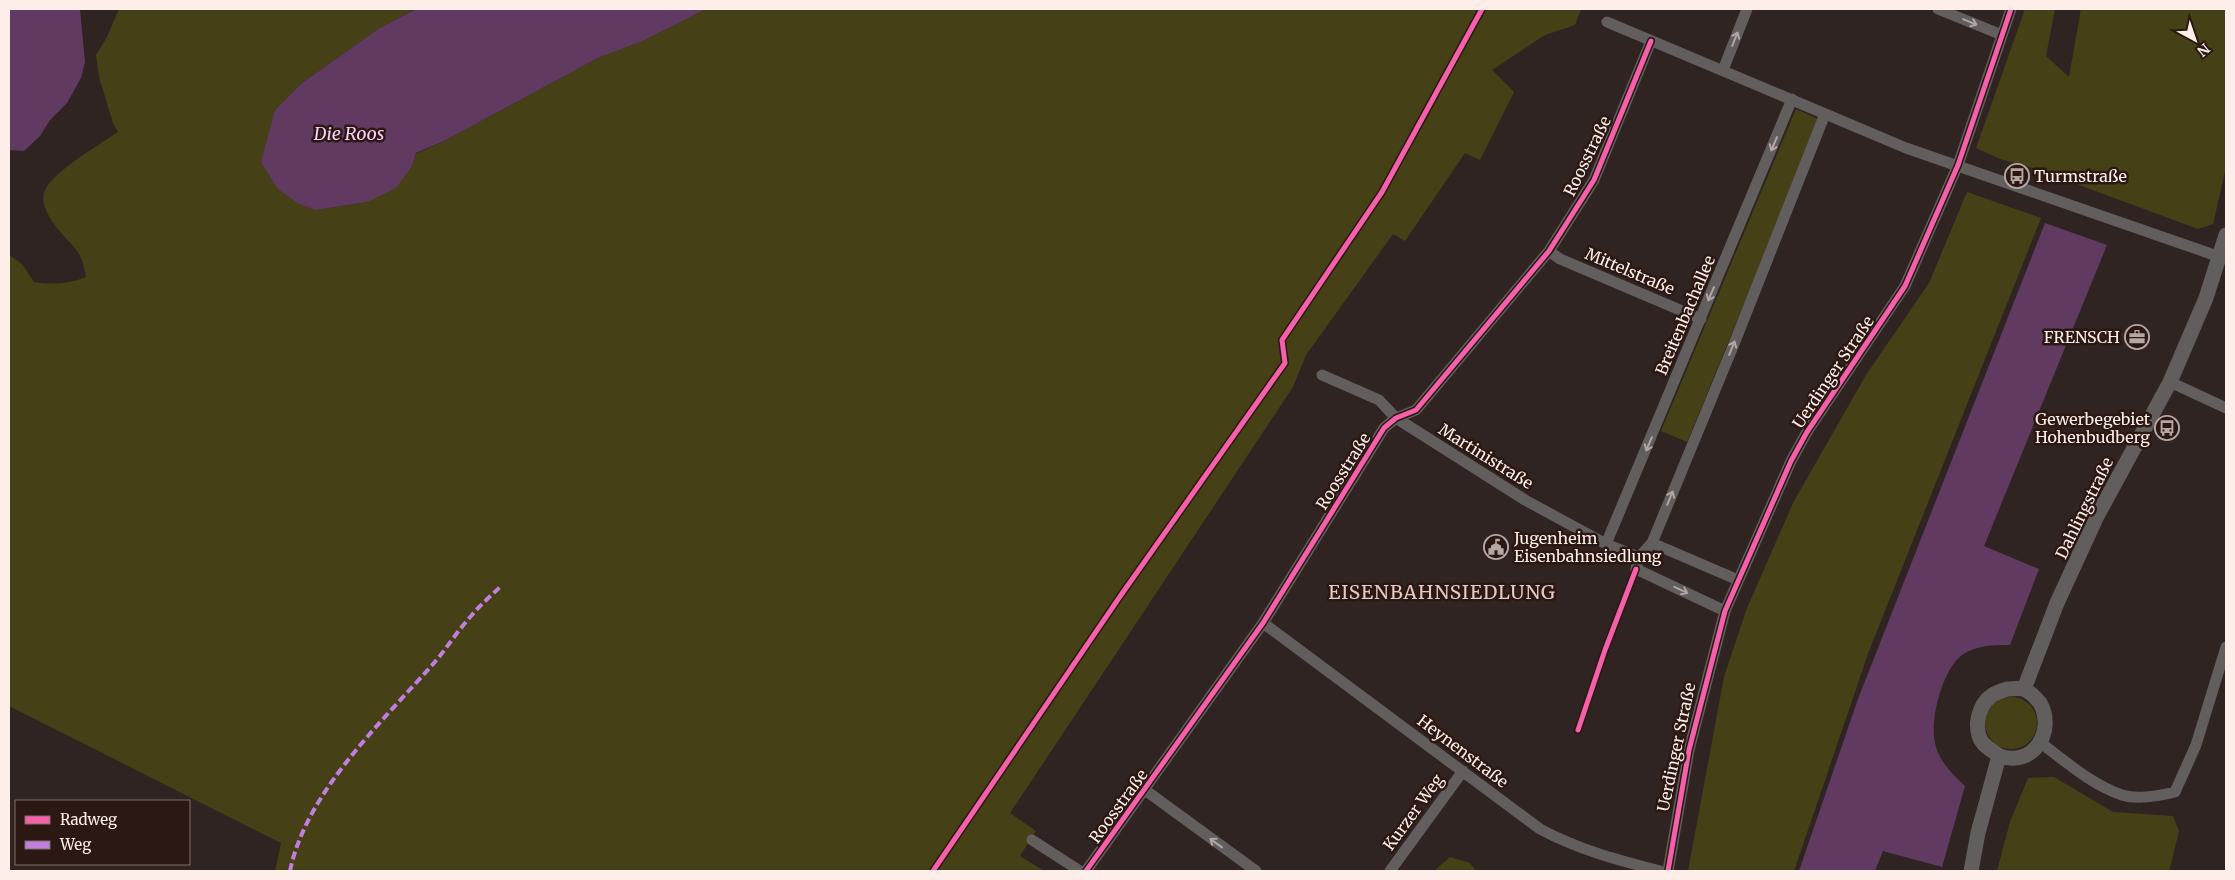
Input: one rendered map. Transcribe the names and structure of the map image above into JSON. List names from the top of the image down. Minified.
{"streets":{"street":["Roosstraße","Mittelstraße","Breitenbachallee","Uerdinger Straße","Martinistraße","Dahlingstraße","Heynenstraße","Kurzer Weg"]},"crossings":[["Roosstraße","Mittelstraße"],["Roosstraße","Martinistraße"],["Roosstraße","Heynenstraße"],["Mittelstraße","Breitenbachallee"],["Breitenbachallee","Martinistraße"],["Heynenstraße","Kurzer Weg"]],"districts":["EISENBAHNSIEDLUNG"],"water":["Die Roos"],"places":{"bus stop":["Turmstraße","Gewerbegebiet Hohenbudberg"],"office":["FRENSCH"],"public building":["Jugenheim Eisenbahnsiedlung"]},"legend":["Radweg","Weg"],"north":"bottom right"}
